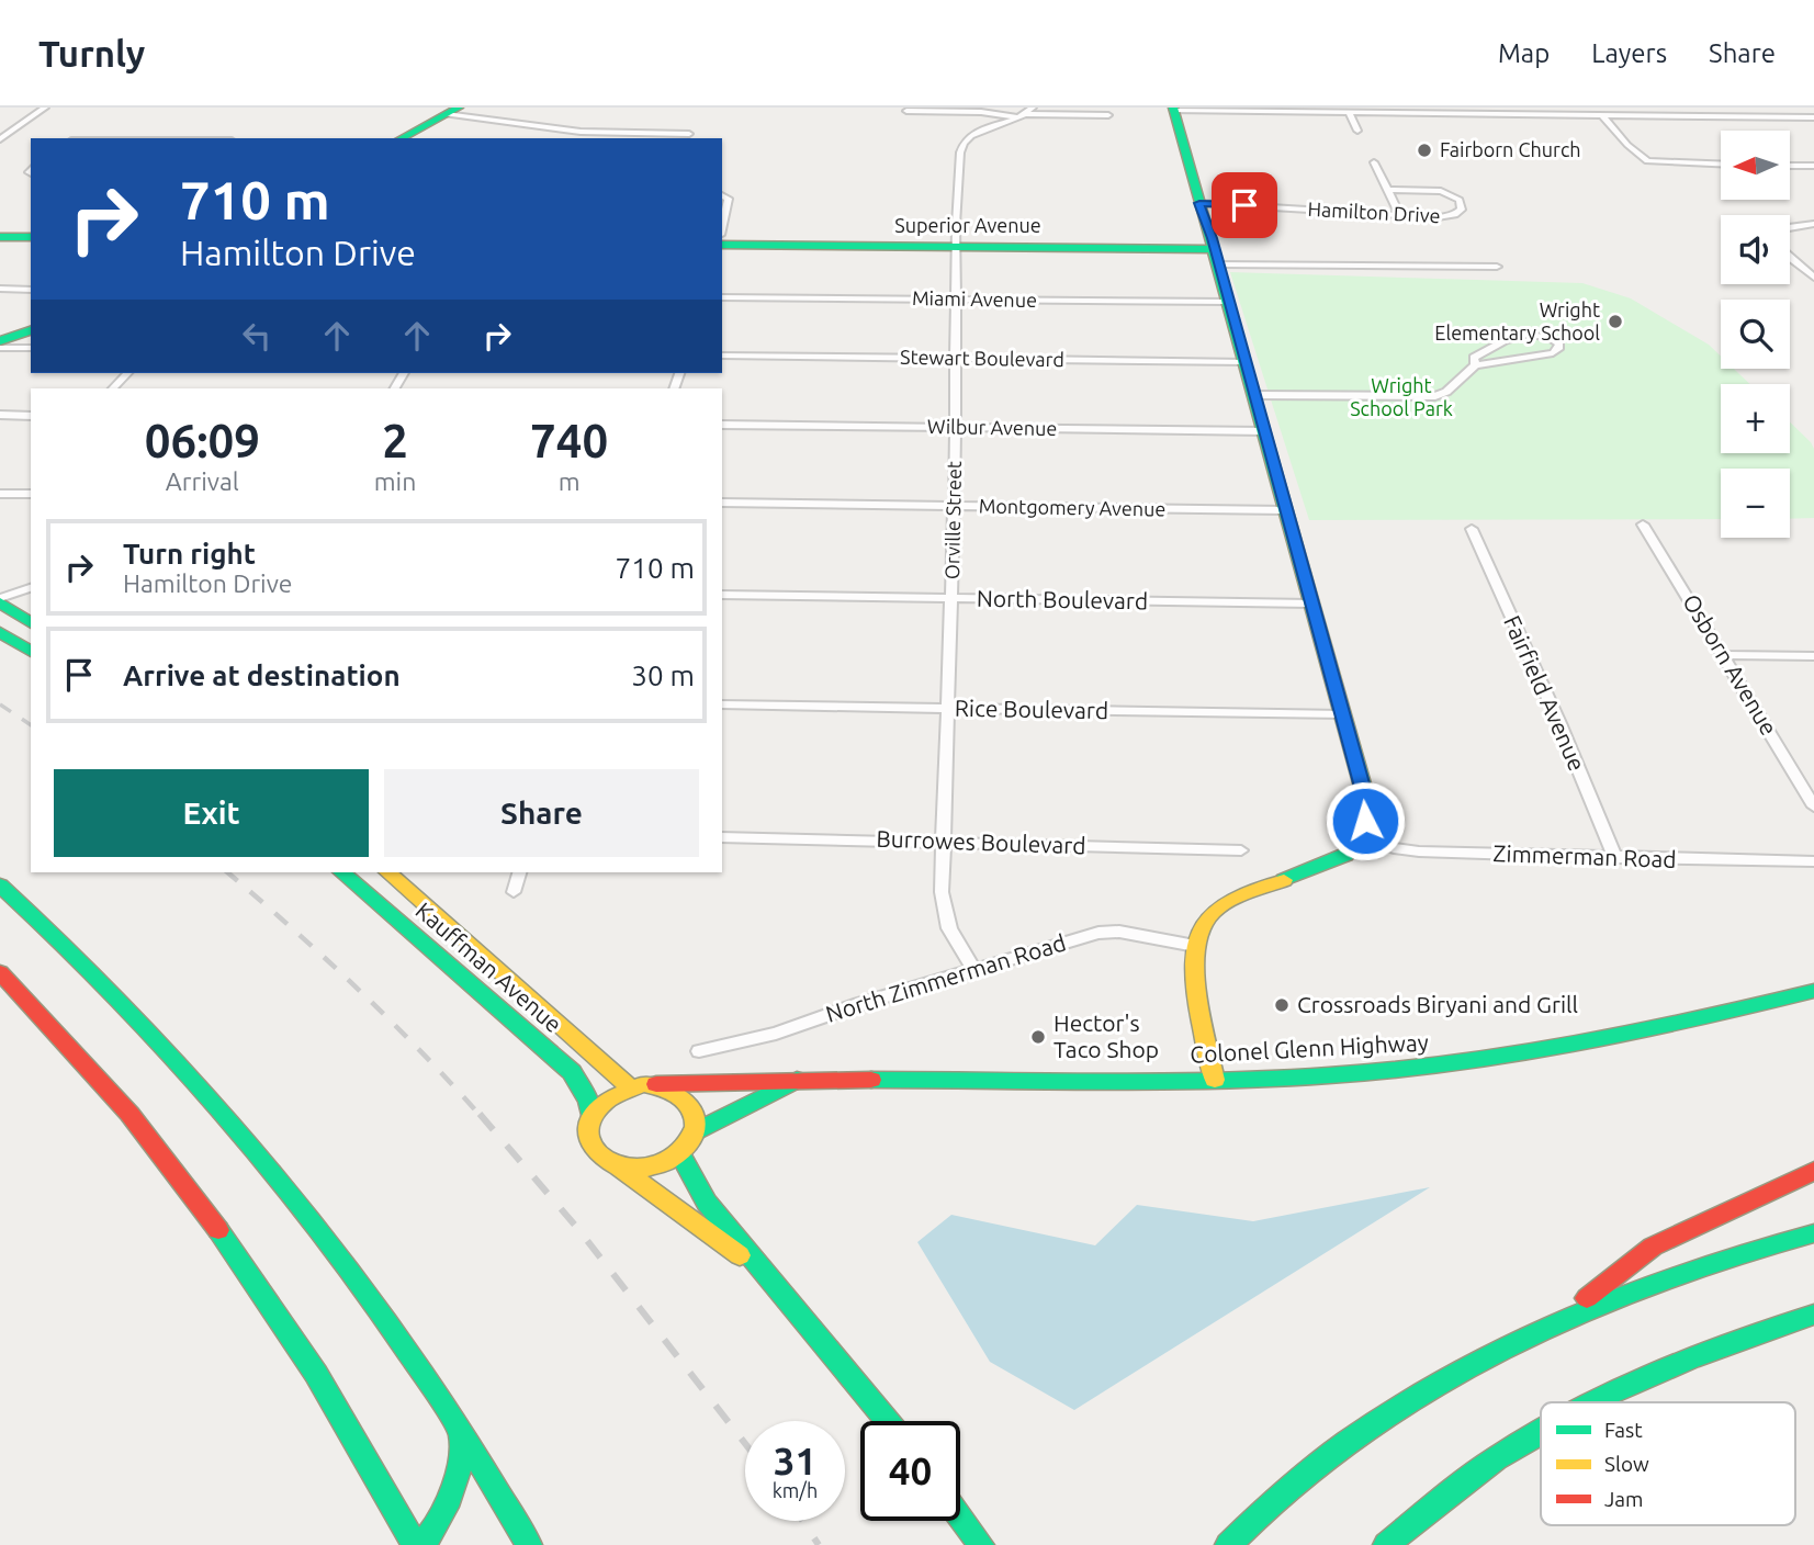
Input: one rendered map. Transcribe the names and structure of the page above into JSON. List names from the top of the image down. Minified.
{"streets":{"main road":["Superior Avenue","Kauffman Avenue","Colonel Glenn Highway"],"street":["Hamilton Drive","Miami Avenue","Stewart Boulevard","Wilbur Avenue","Montgomery Avenue","Orville Street","North Boulevard","Osborn Avenue","Fairfield Avenue","Rice Boulevard","Burrowes Boulevard","Zimmerman Road","North Zimmerman Road"]},"crossings":[["Superior Avenue","Orville Street"],["Miami Avenue","Orville Street"],["Stewart Boulevard","Orville Street"],["Wilbur Avenue","Orville Street"],["Montgomery Avenue","Orville Street"],["Orville Street","North Boulevard"],["Orville Street","Rice Boulevard"],["Orville Street","Burrowes Boulevard"],["Orville Street","North Zimmerman Road"],["Fairfield Avenue","Zimmerman Road"],["Kauffman Avenue","Colonel Glenn Highway"]],"parks":["Wright School Park"],"places":["Fairborn Church","Wright Elementary School","Crossroads Biryani and Grill","Hector's Taco Shop"],"legend":["Fast","Slow","Jam"],"north":"left","page":{"header":"Turnly","nav":["Map","Layers","Share"],"map_buttons":["+","−"],"turn":["710 m","Hamilton Drive"],"eta":["06:09","Arrival","2","min","740","m"],"list":[{"name":"Turn right","note":"Hamilton Drive","value":"710 m"},{"name":"Arrive at destination","value":"30 m"}],"buttons":["Exit","Share"],"speed":"31 km/h","limit":"40"}}
